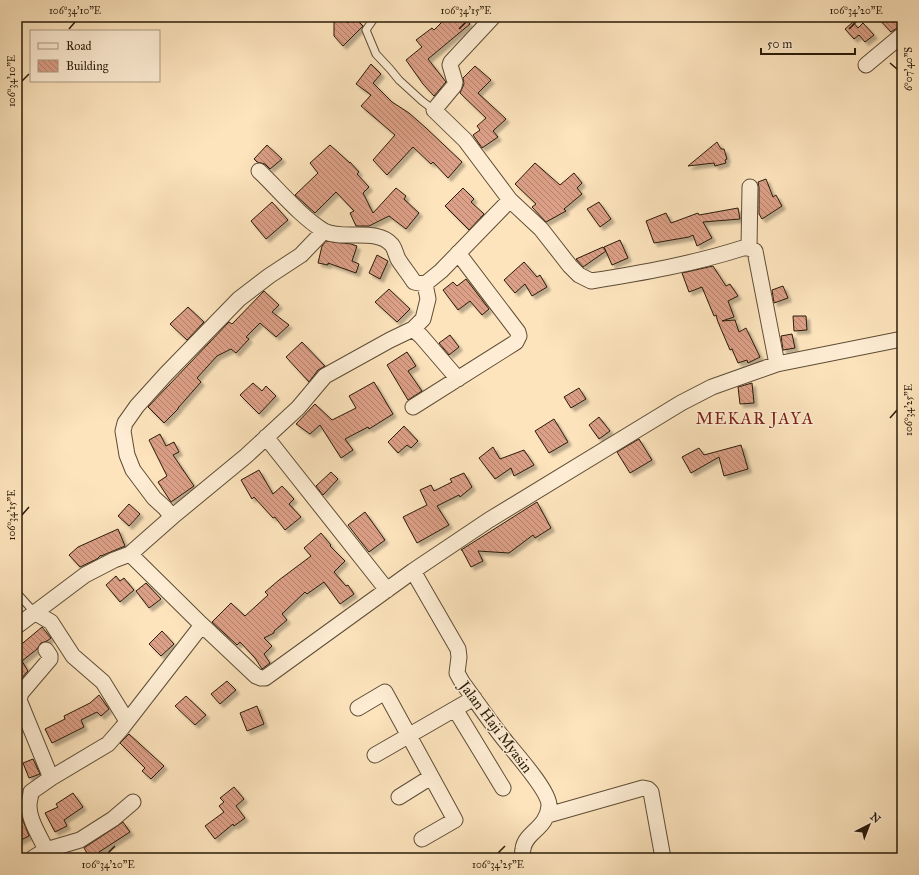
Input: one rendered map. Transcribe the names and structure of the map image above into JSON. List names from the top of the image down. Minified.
{"streets":{"street":["Jalan Haji Myasin"]},"districts":["MEKAR JAYA"],"legend":["Road","Building"],"scale_bar":"50 m","north":"top right","coordinates":["106°34'10\"E","106°34'15\"E","106°34'20\"E","6°07'40\"S","106°34'25\"E"]}
